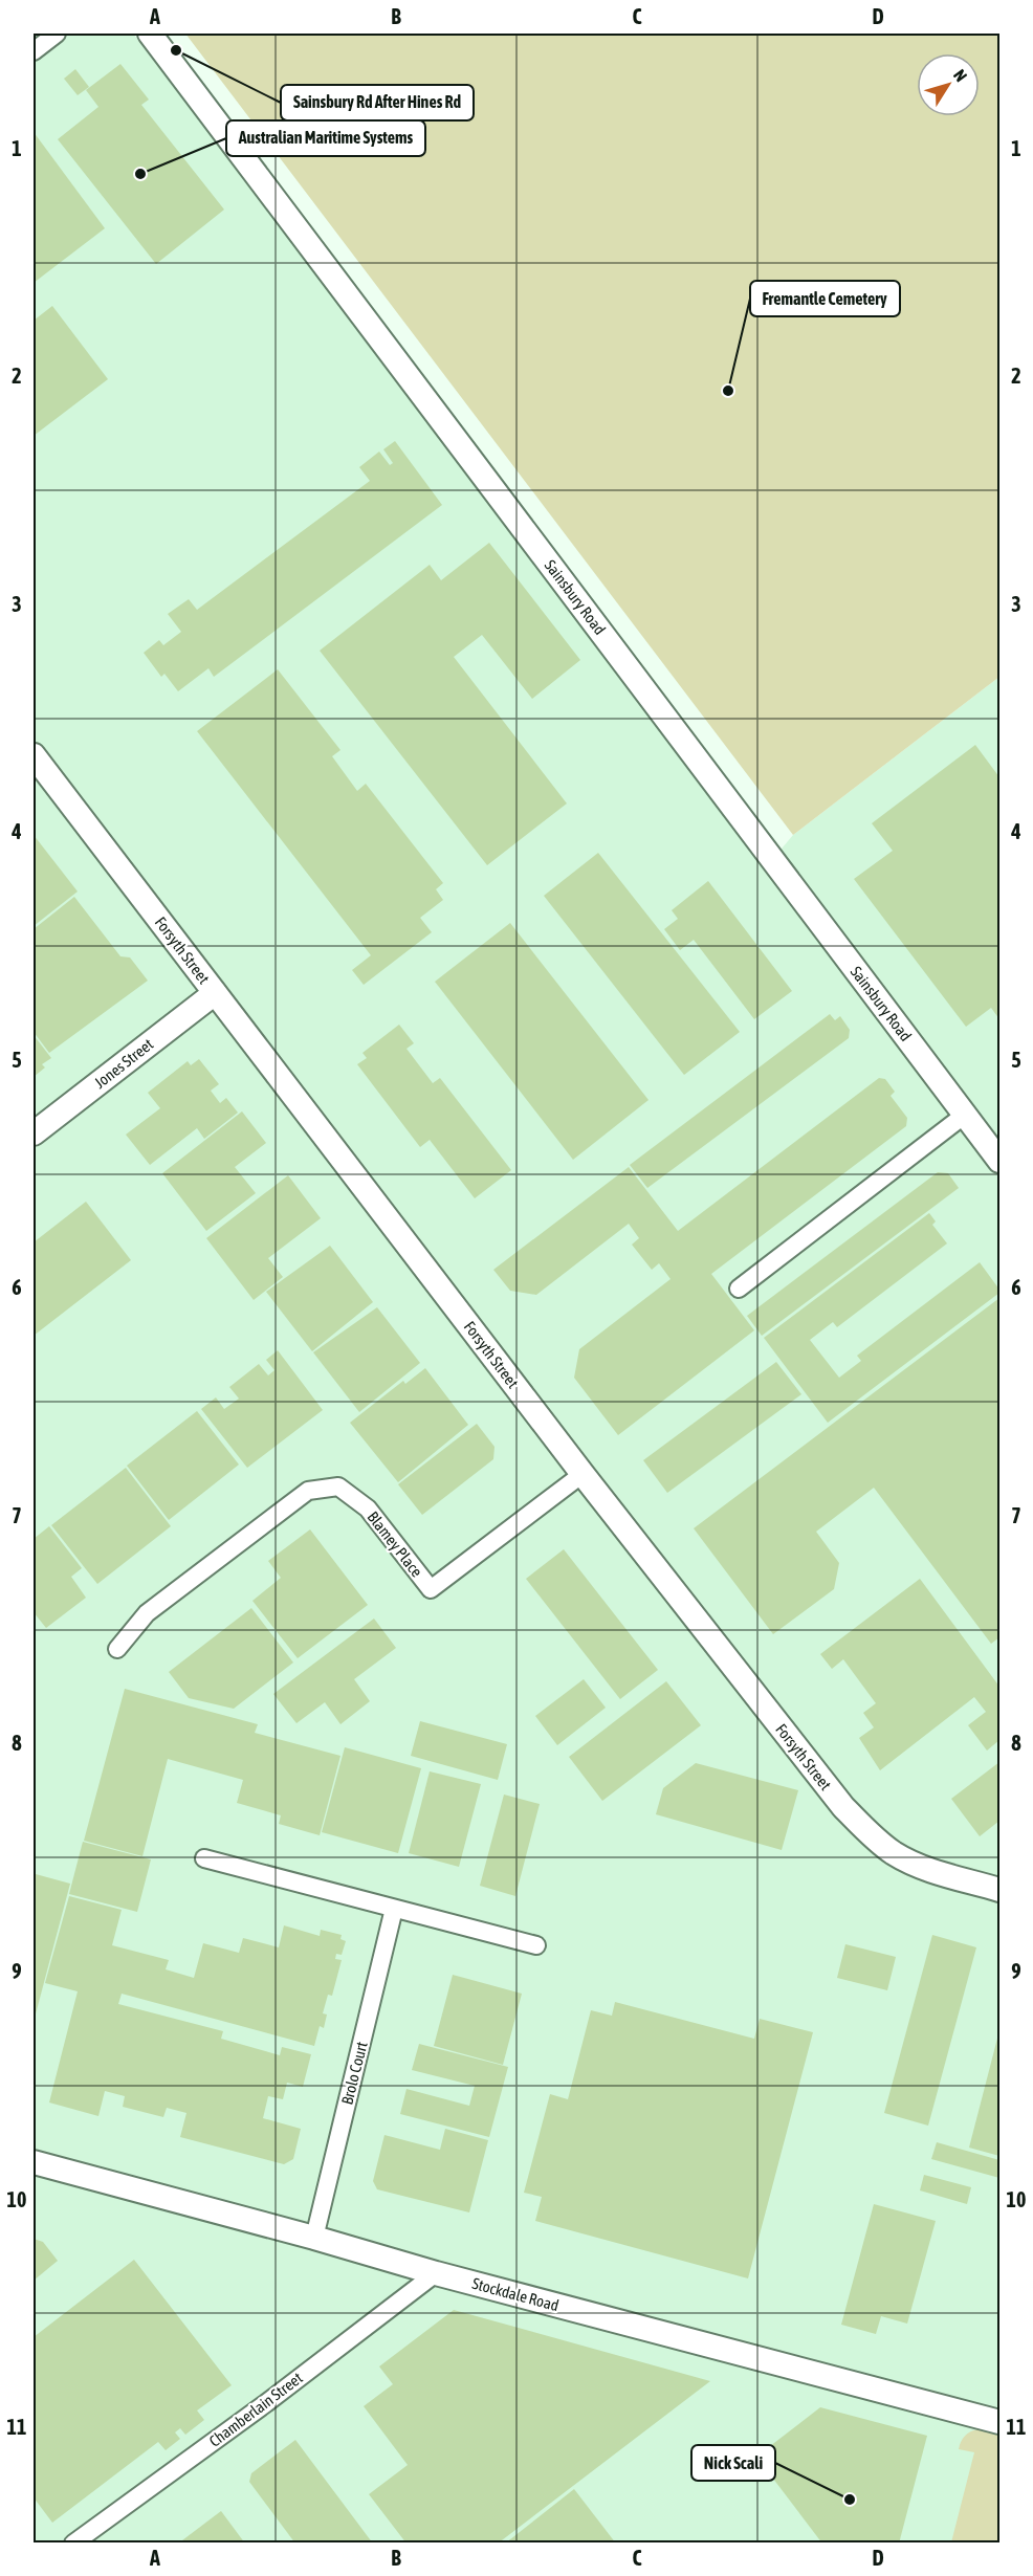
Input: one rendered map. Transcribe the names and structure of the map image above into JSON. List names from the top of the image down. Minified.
{"streets":{"street":["Sainsbury Road","Forsyth Street","Jones Street","Blamey Place","Brolo Court","Stockdale Road","Chamberlain Street"]},"crossings":[["Forsyth Street","Jones Street"],["Forsyth Street","Blamey Place"],["Brolo Court","Stockdale Road"],["Stockdale Road","Chamberlain Street"]],"places":["Sainsbury Rd After Hines Rd","Australian Maritime Systems","Fremantle Cemetery","Nick Scali"],"north":"top right","grid":{"columns":["A","B","C","D"],"rows":["1","2","3","4","5","6","7","8","9","10","11"]}}
